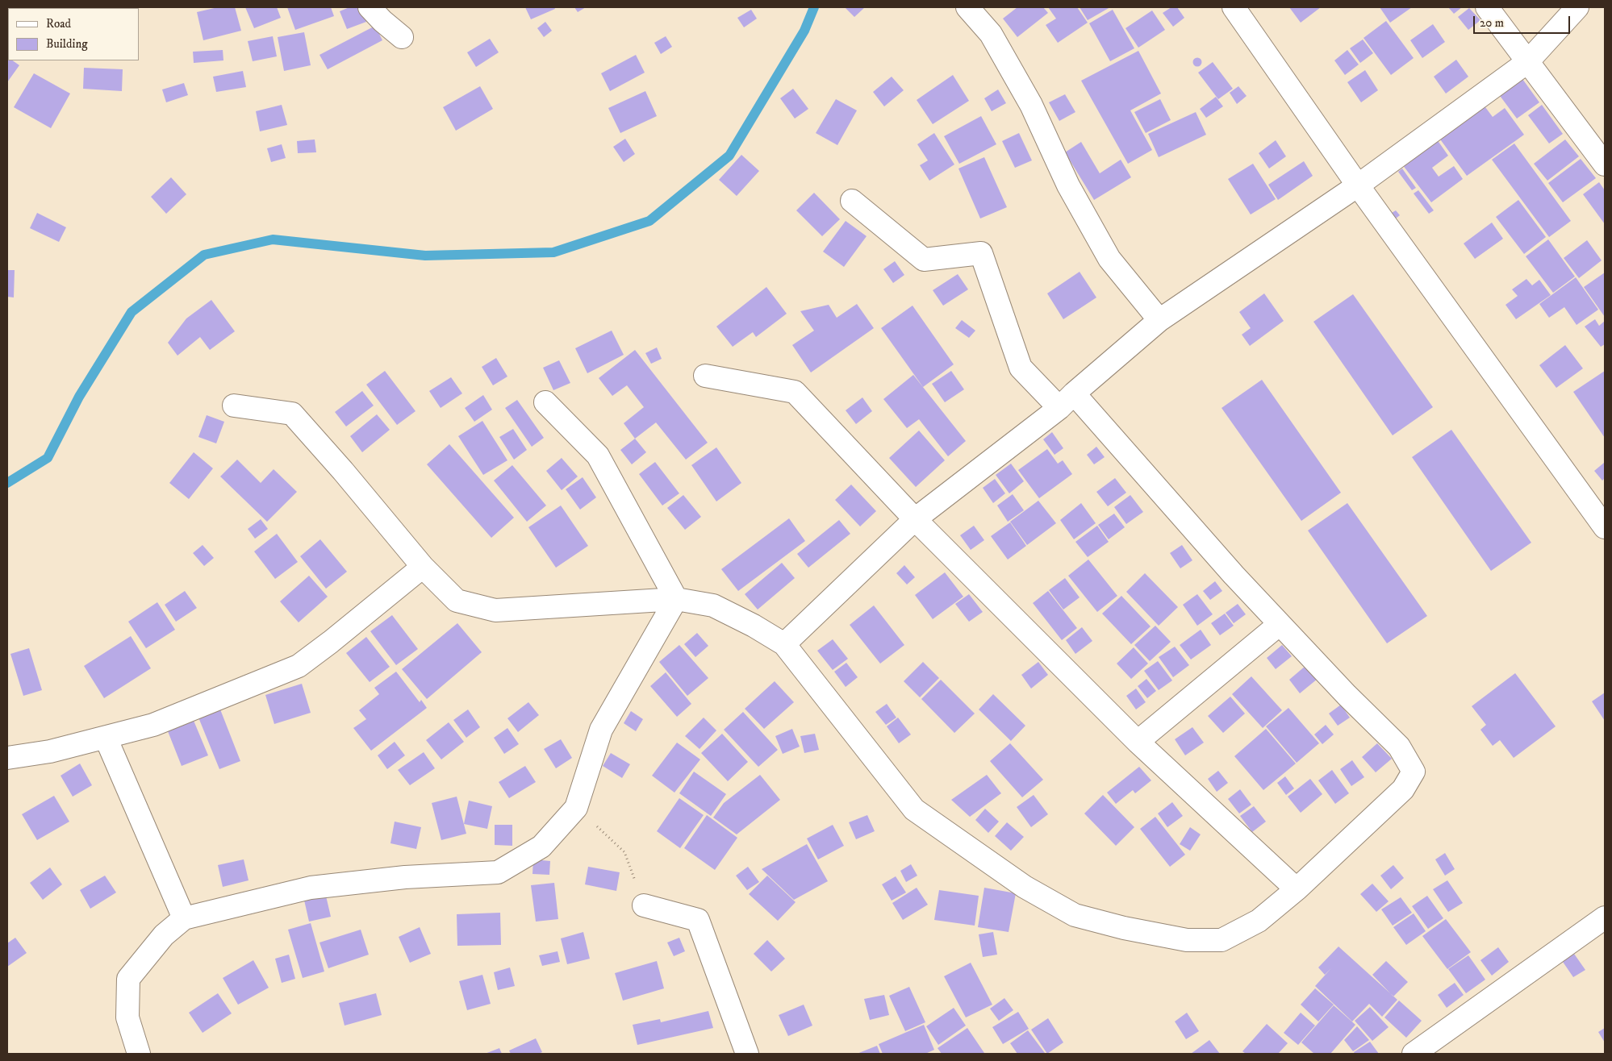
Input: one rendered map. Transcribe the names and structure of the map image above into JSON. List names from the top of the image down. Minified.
{"legend":["Road","Building"],"scale_bar":"20 m"}
